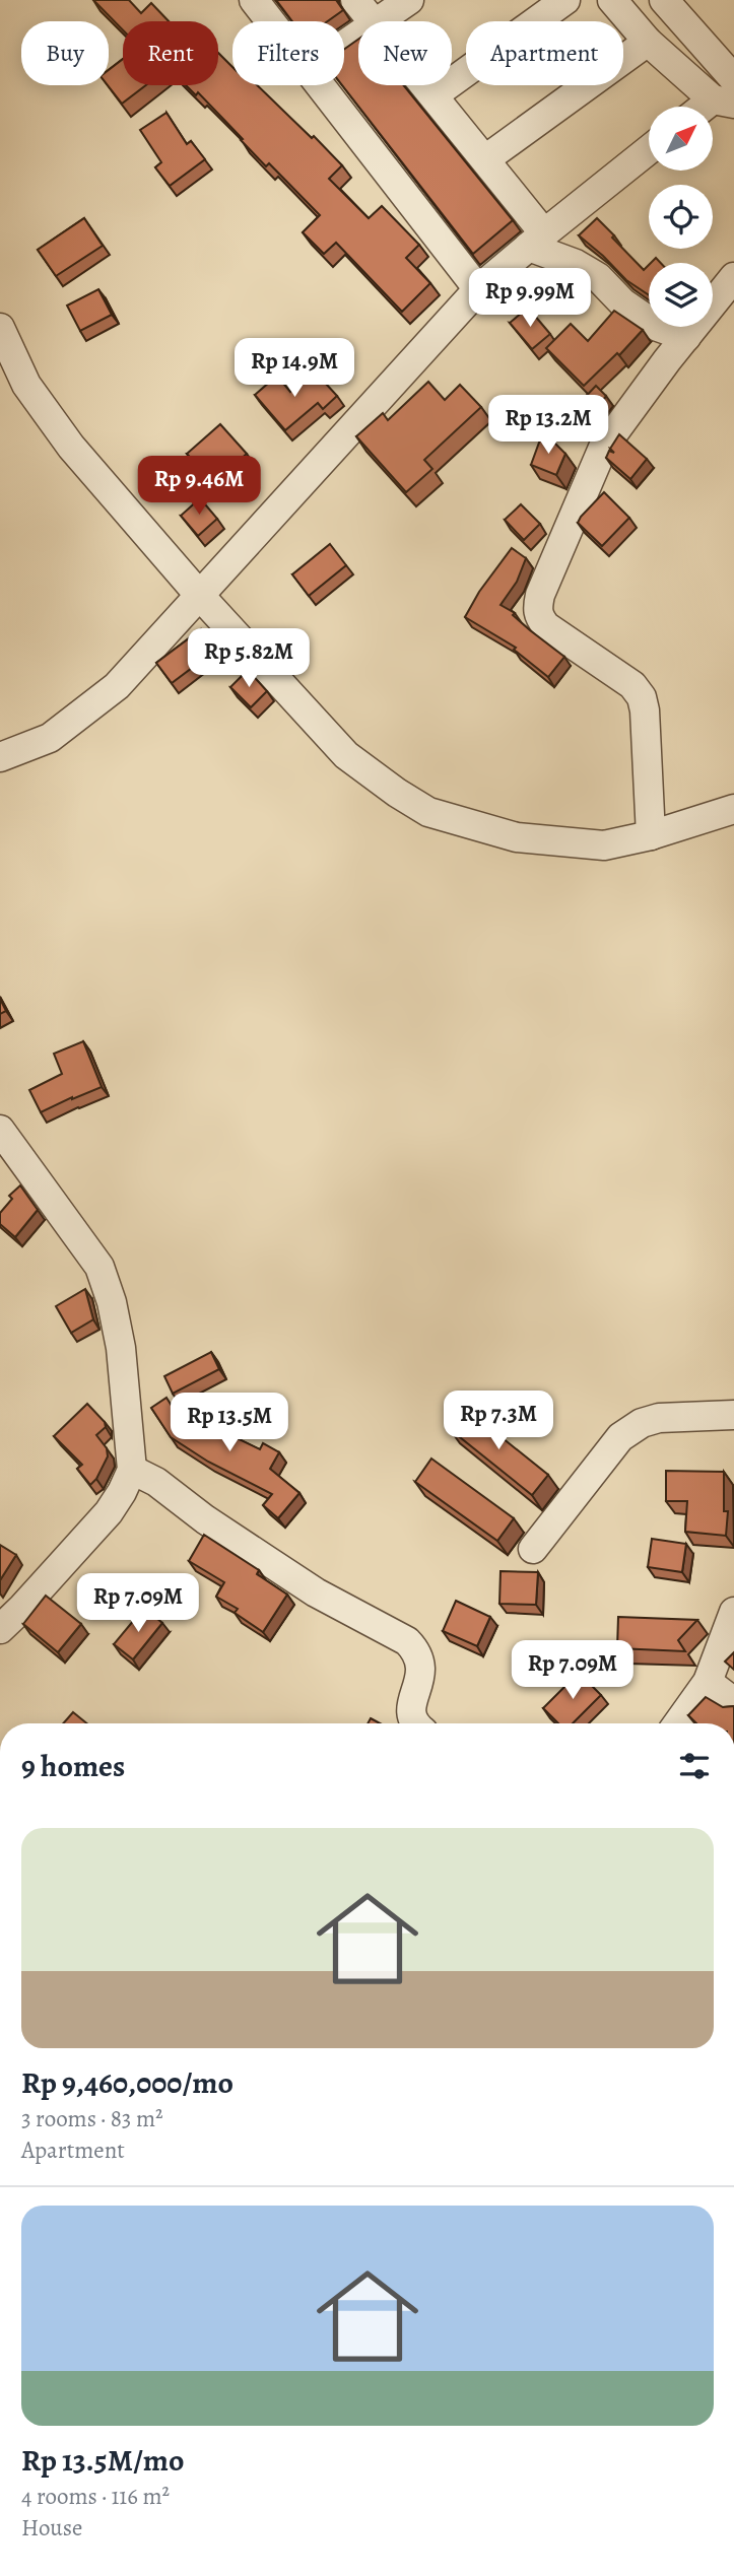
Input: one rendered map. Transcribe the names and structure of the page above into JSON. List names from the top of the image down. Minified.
{"north":"top right","page":{"chip":["Buy","Rent","Filters","New","Apartment"],"price":["Rp 9.99M","Rp 14.9M","Rp 13.2M","Rp 9.46M","Rp 5.82M","Rp 7.3M","Rp 13.5M","Rp 7.09M","Rp 7.09M"],"heading":"9 homes","list":[{"name":"Rp 9,460,000/mo","note":"3 rooms · 83 m² · Apartment"},{"name":"Rp 13.5M/mo","note":"4 rooms · 116 m² · House"}]}}
